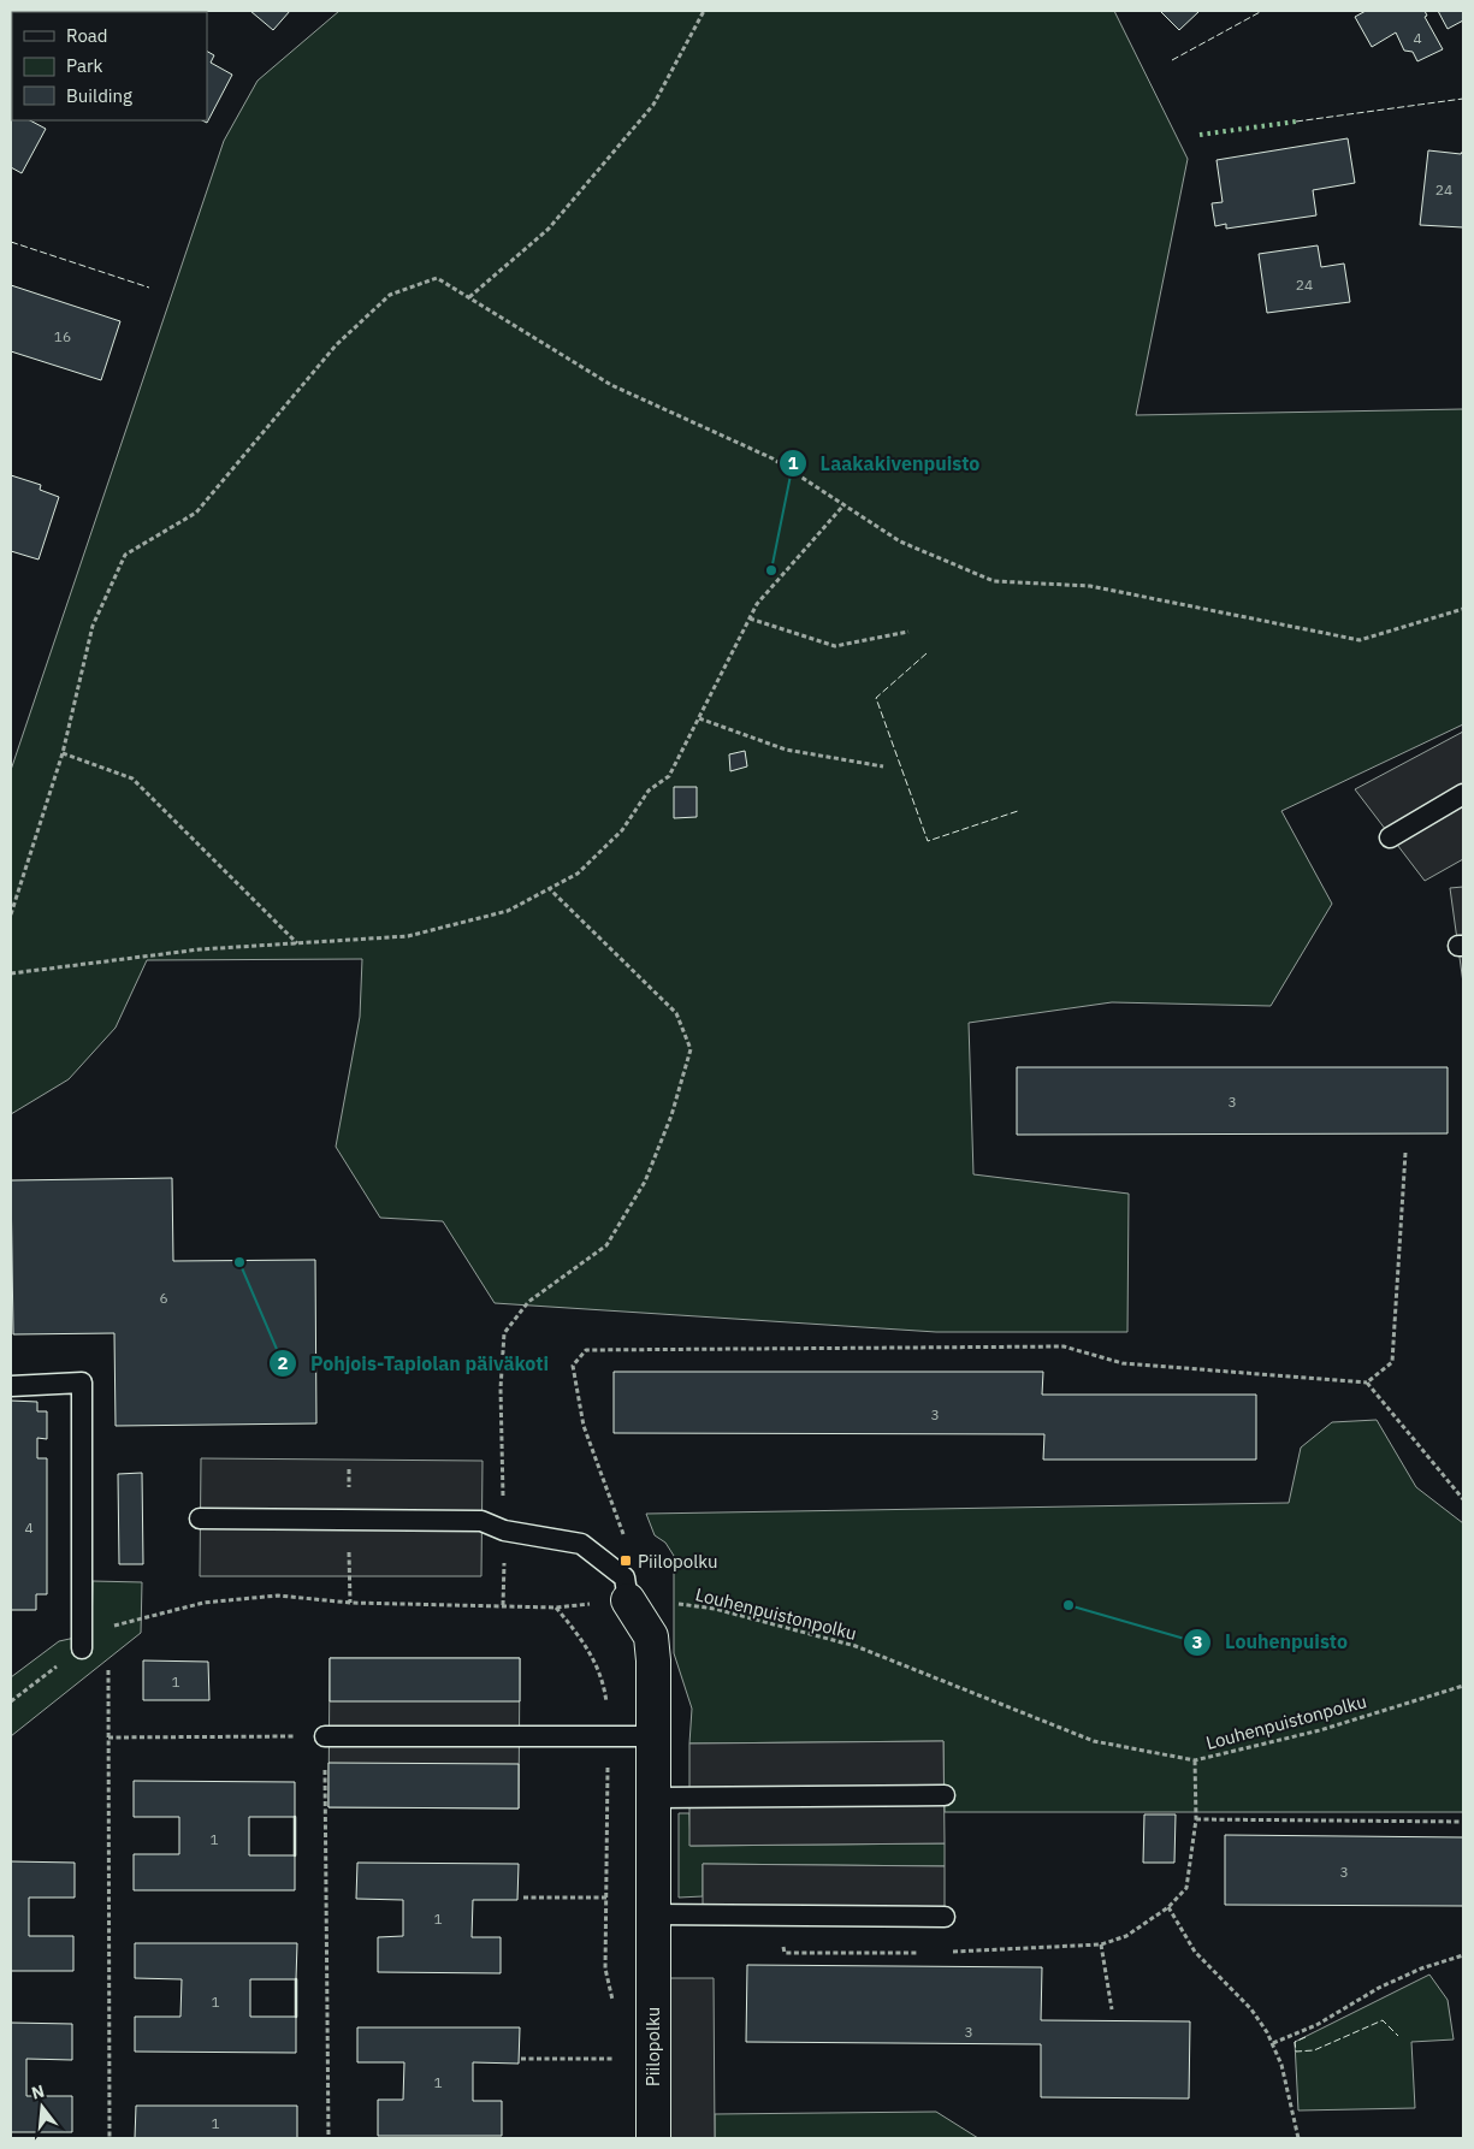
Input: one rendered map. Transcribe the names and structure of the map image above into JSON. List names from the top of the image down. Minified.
{"streets":{"street":["Piilopolku"],"path":["Louhenpuistonpolku"]},"crossings":[["Louhenpuistonpolku","Piilopolku"]],"places":{"other":["Laakakivenpuisto","Pohjois-Tapiolan päiväkoti","Louhenpuisto"],"transit":["Piilopolku"]},"house_numbers":["4","24","24","16","3","6","3","4","1","1","3","1","1","3","1","1"],"legend":["Road","Park","Building"],"north":"top"}
